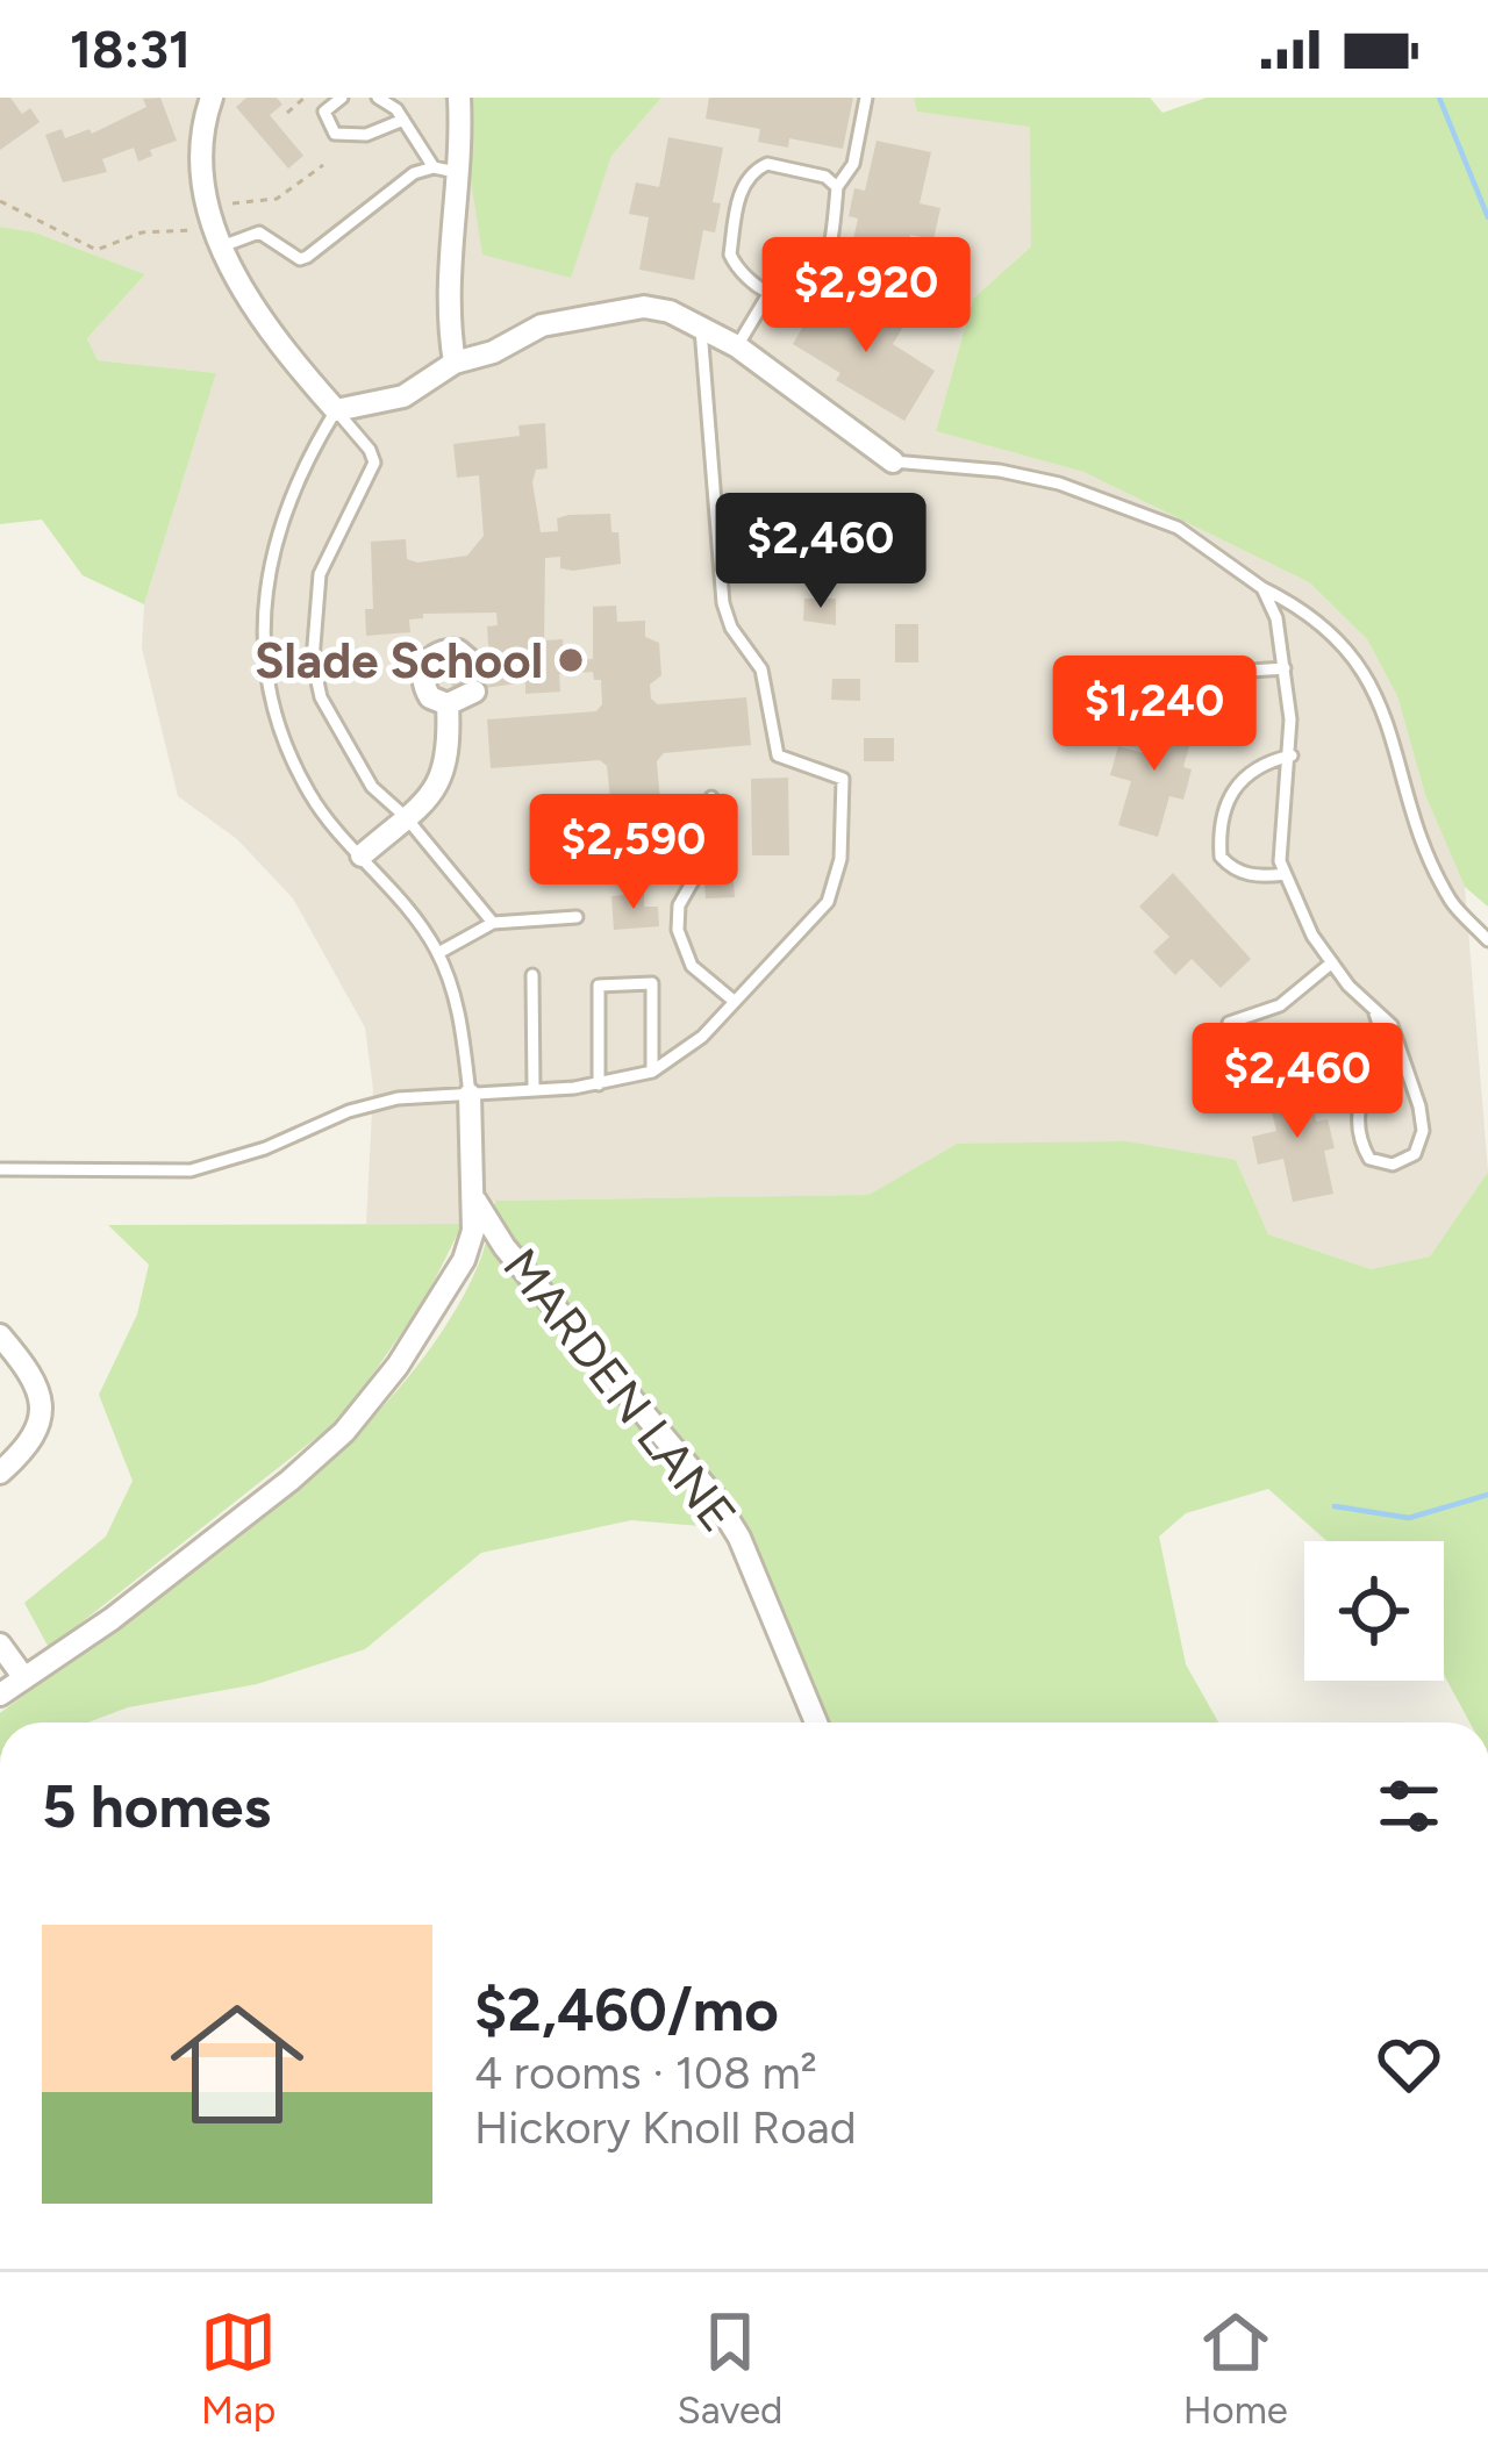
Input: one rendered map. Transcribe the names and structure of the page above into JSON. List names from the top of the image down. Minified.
{"streets":{"street":["MARDEN LANE"]},"places":["Slade School"],"page":{"status":"18:31","price":["$2,920","$2,460","$1,240","$2,590","$2,460"],"heading":"5 homes","list":[{"name":"$2,460/mo","note":"4 rooms · 108 m² · Hickory Knoll Road"}],"tabs":["Map","Saved","Home"]}}
